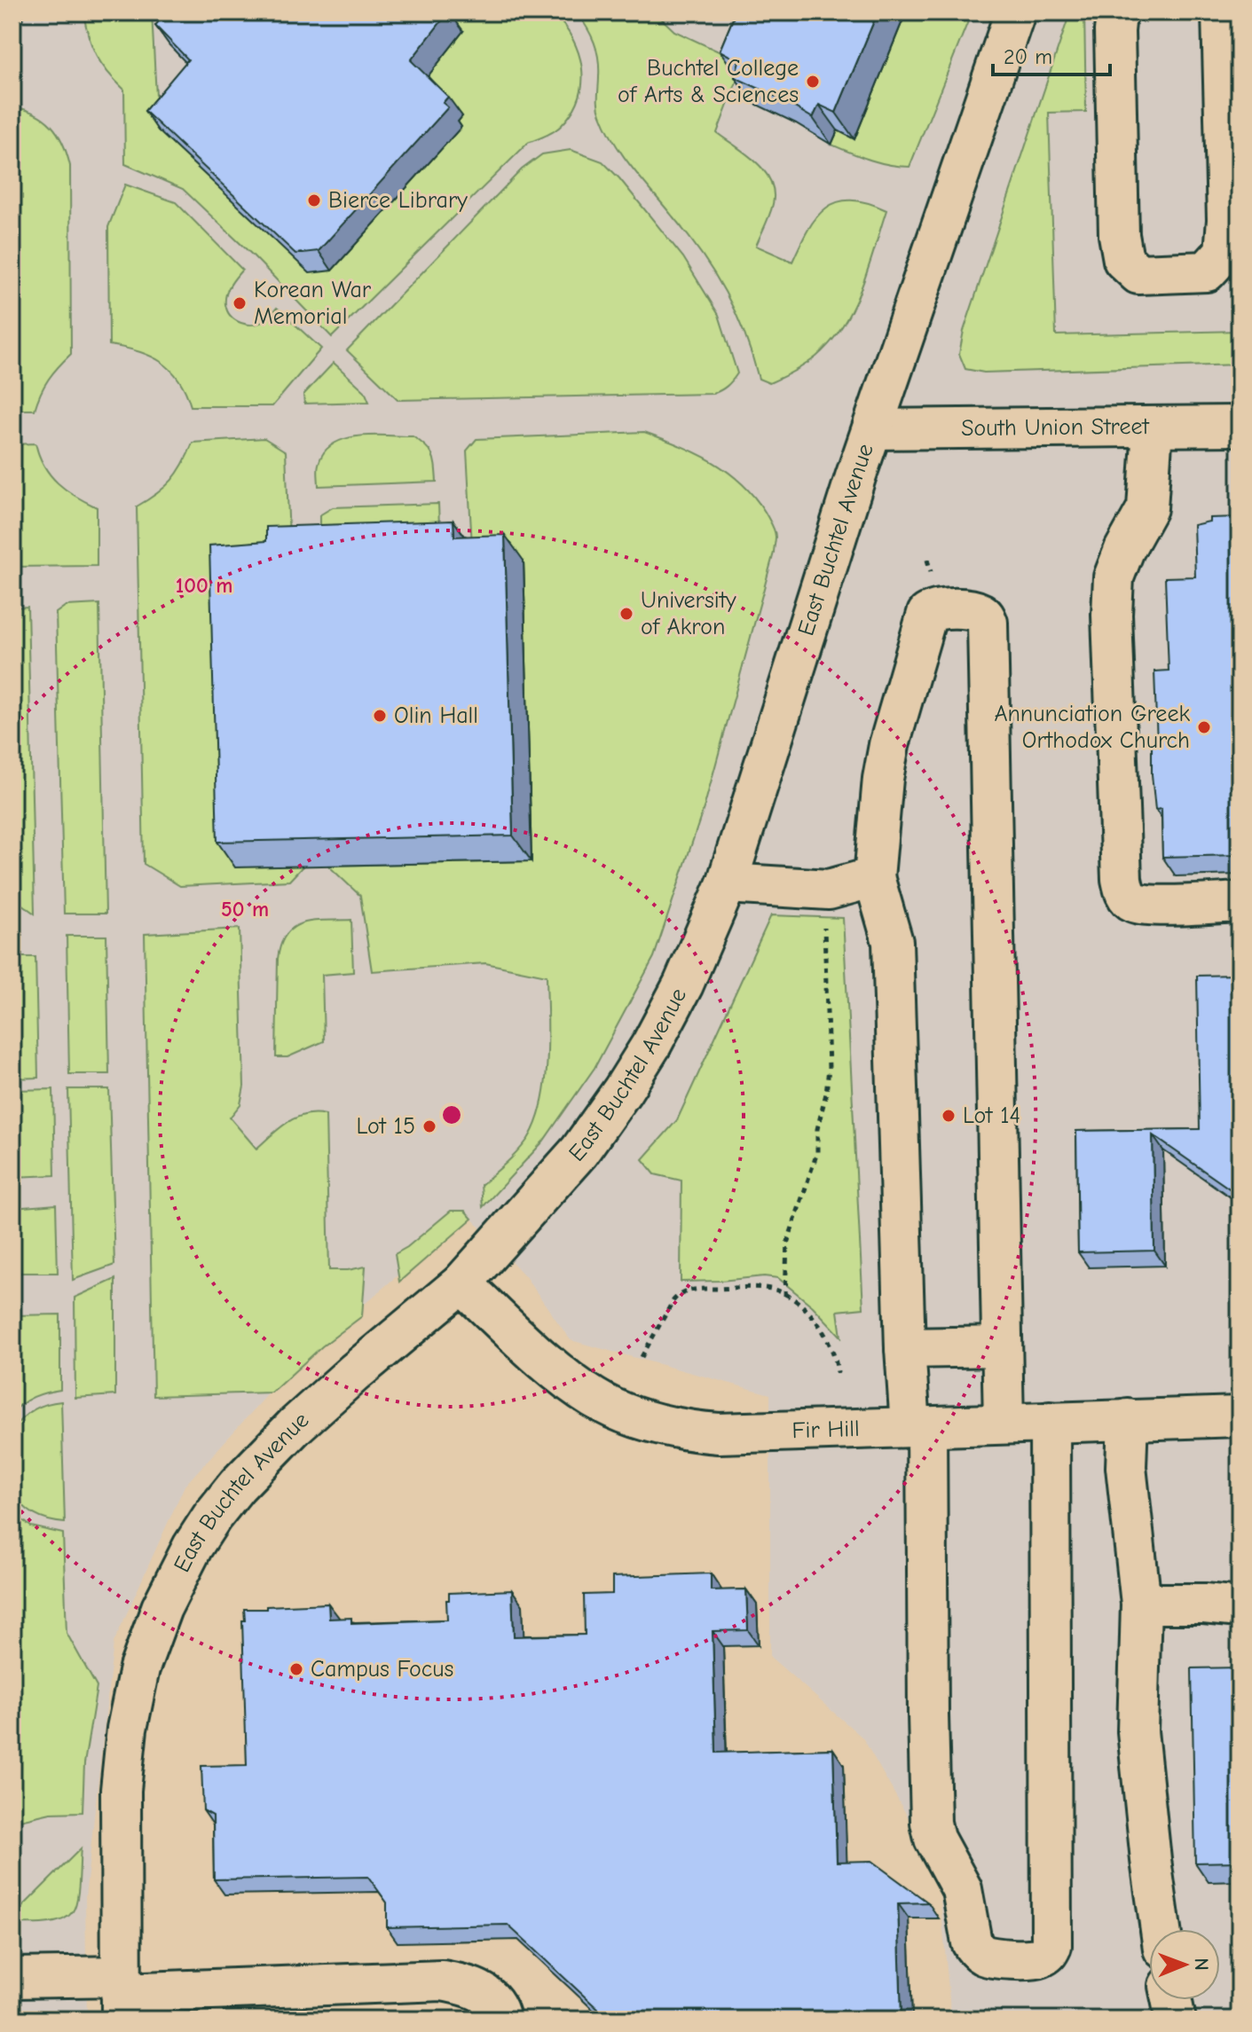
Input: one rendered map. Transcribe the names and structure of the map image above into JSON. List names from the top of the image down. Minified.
{"streets":{"main road":["South Union Street","East Buchtel Avenue","Fir Hill"]},"crossings":[["South Union Street","East Buchtel Avenue"],["East Buchtel Avenue","Fir Hill"]],"places":["Buchtel College of Arts & Sciences","Bierce Library","Korean War Memorial","University of Akron","Olin Hall","Annunciation Greek Orthodox Church","Lot 14","Lot 15","Campus Focus"],"scale_bar":"20 m","north":"right","rings":["100 m","50 m"]}
